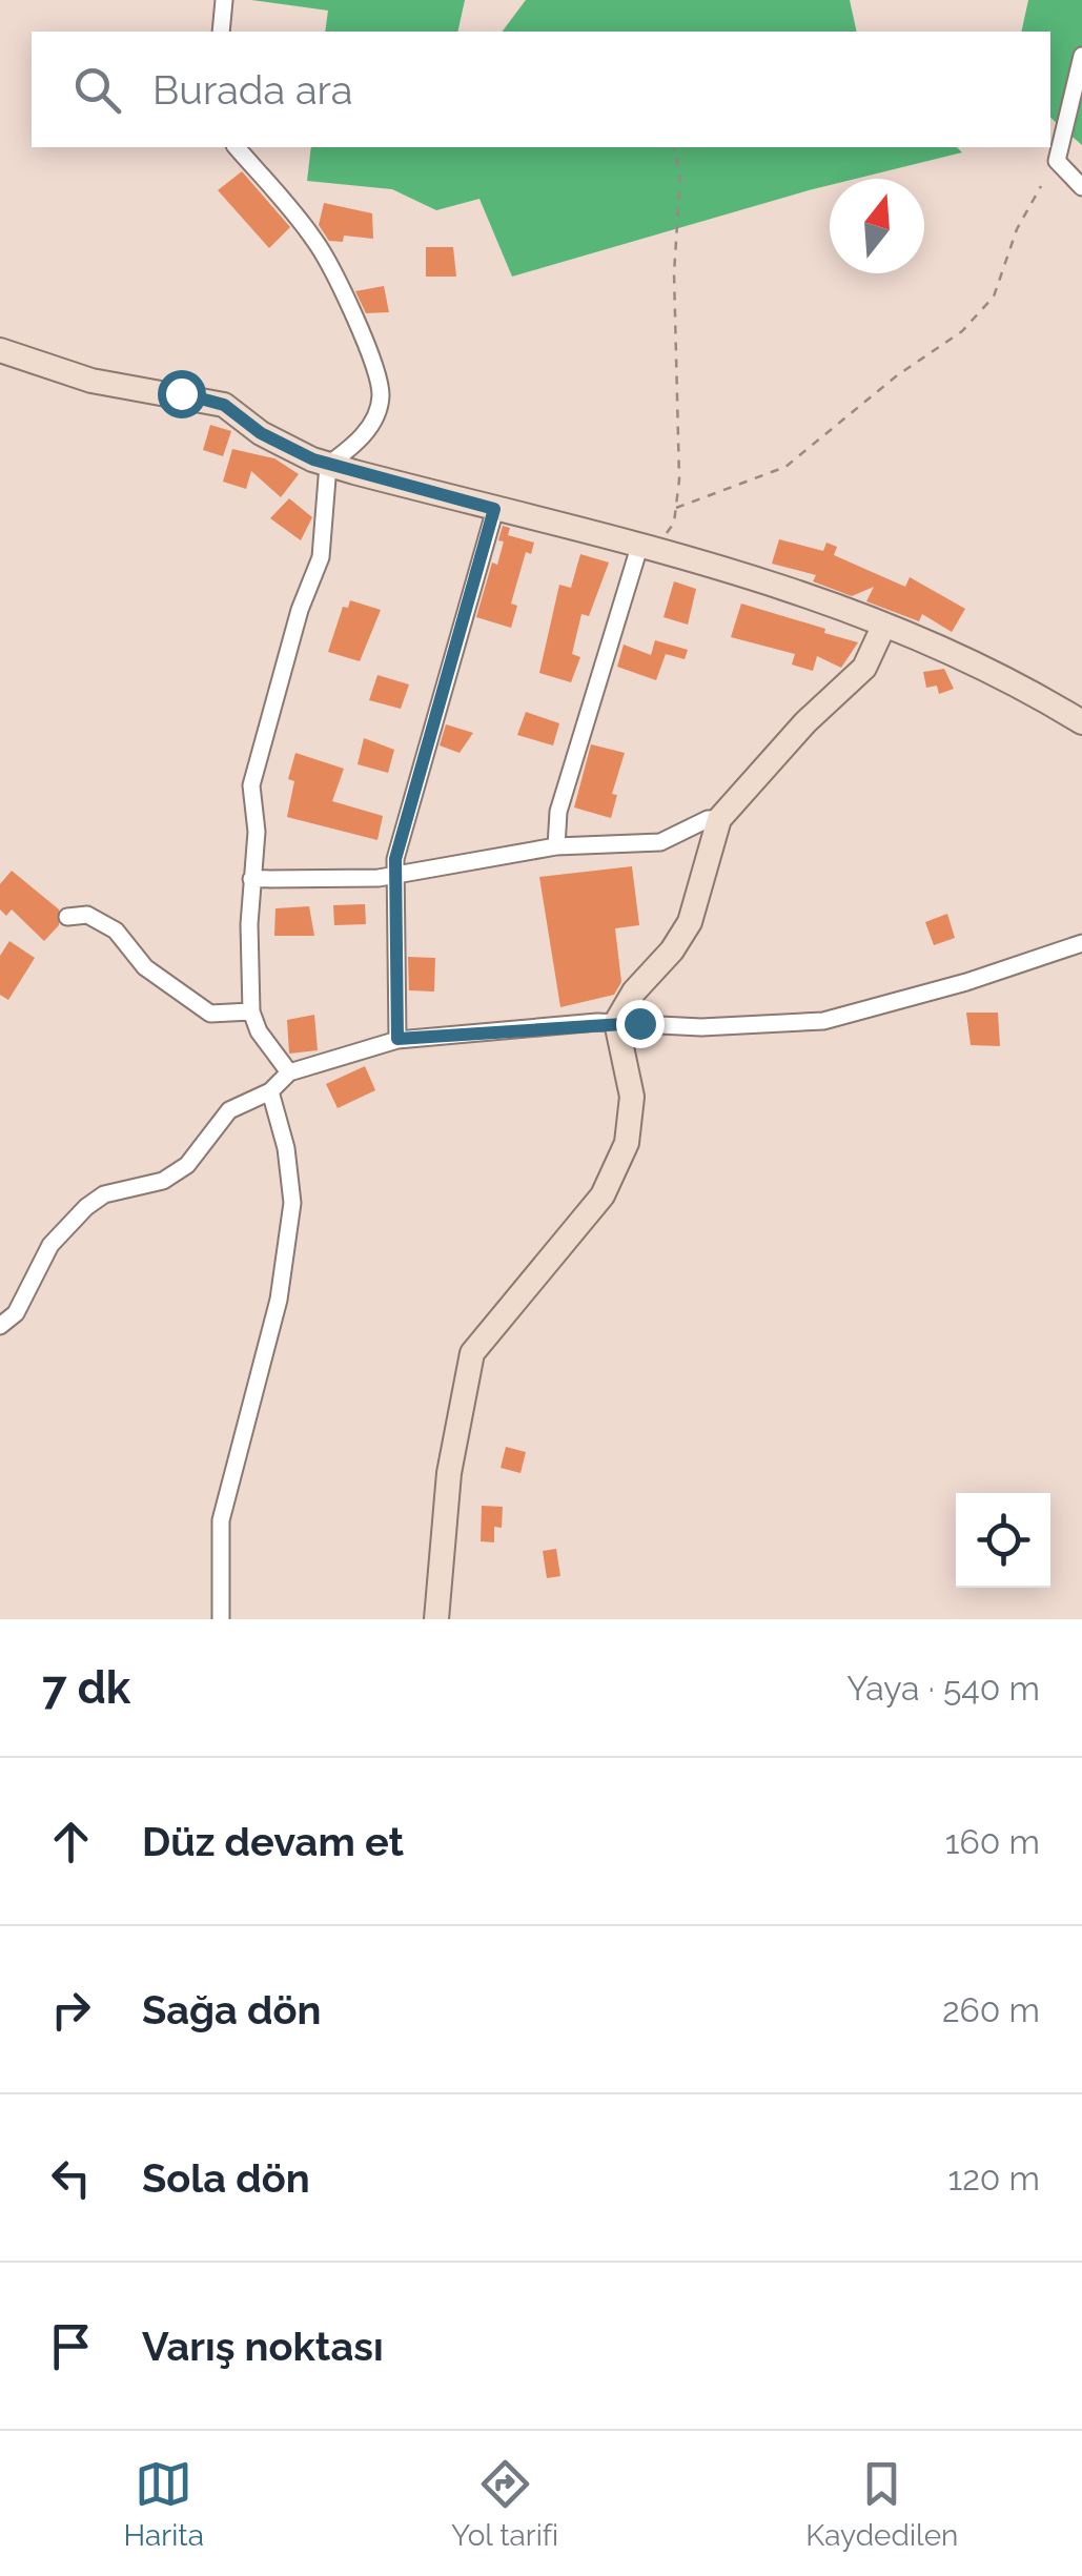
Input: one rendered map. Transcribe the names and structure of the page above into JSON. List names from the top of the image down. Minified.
{"north":"top","page":{"search":"Burada ara","heading":["7 dk","Yaya · 540 m"],"list":[["Düz devam et","160 m"],["Sağa dön","260 m"],["Sola dön","120 m"],"Varış noktası"],"nav":["Harita","Yol tarifi","Kaydedilen"]}}
